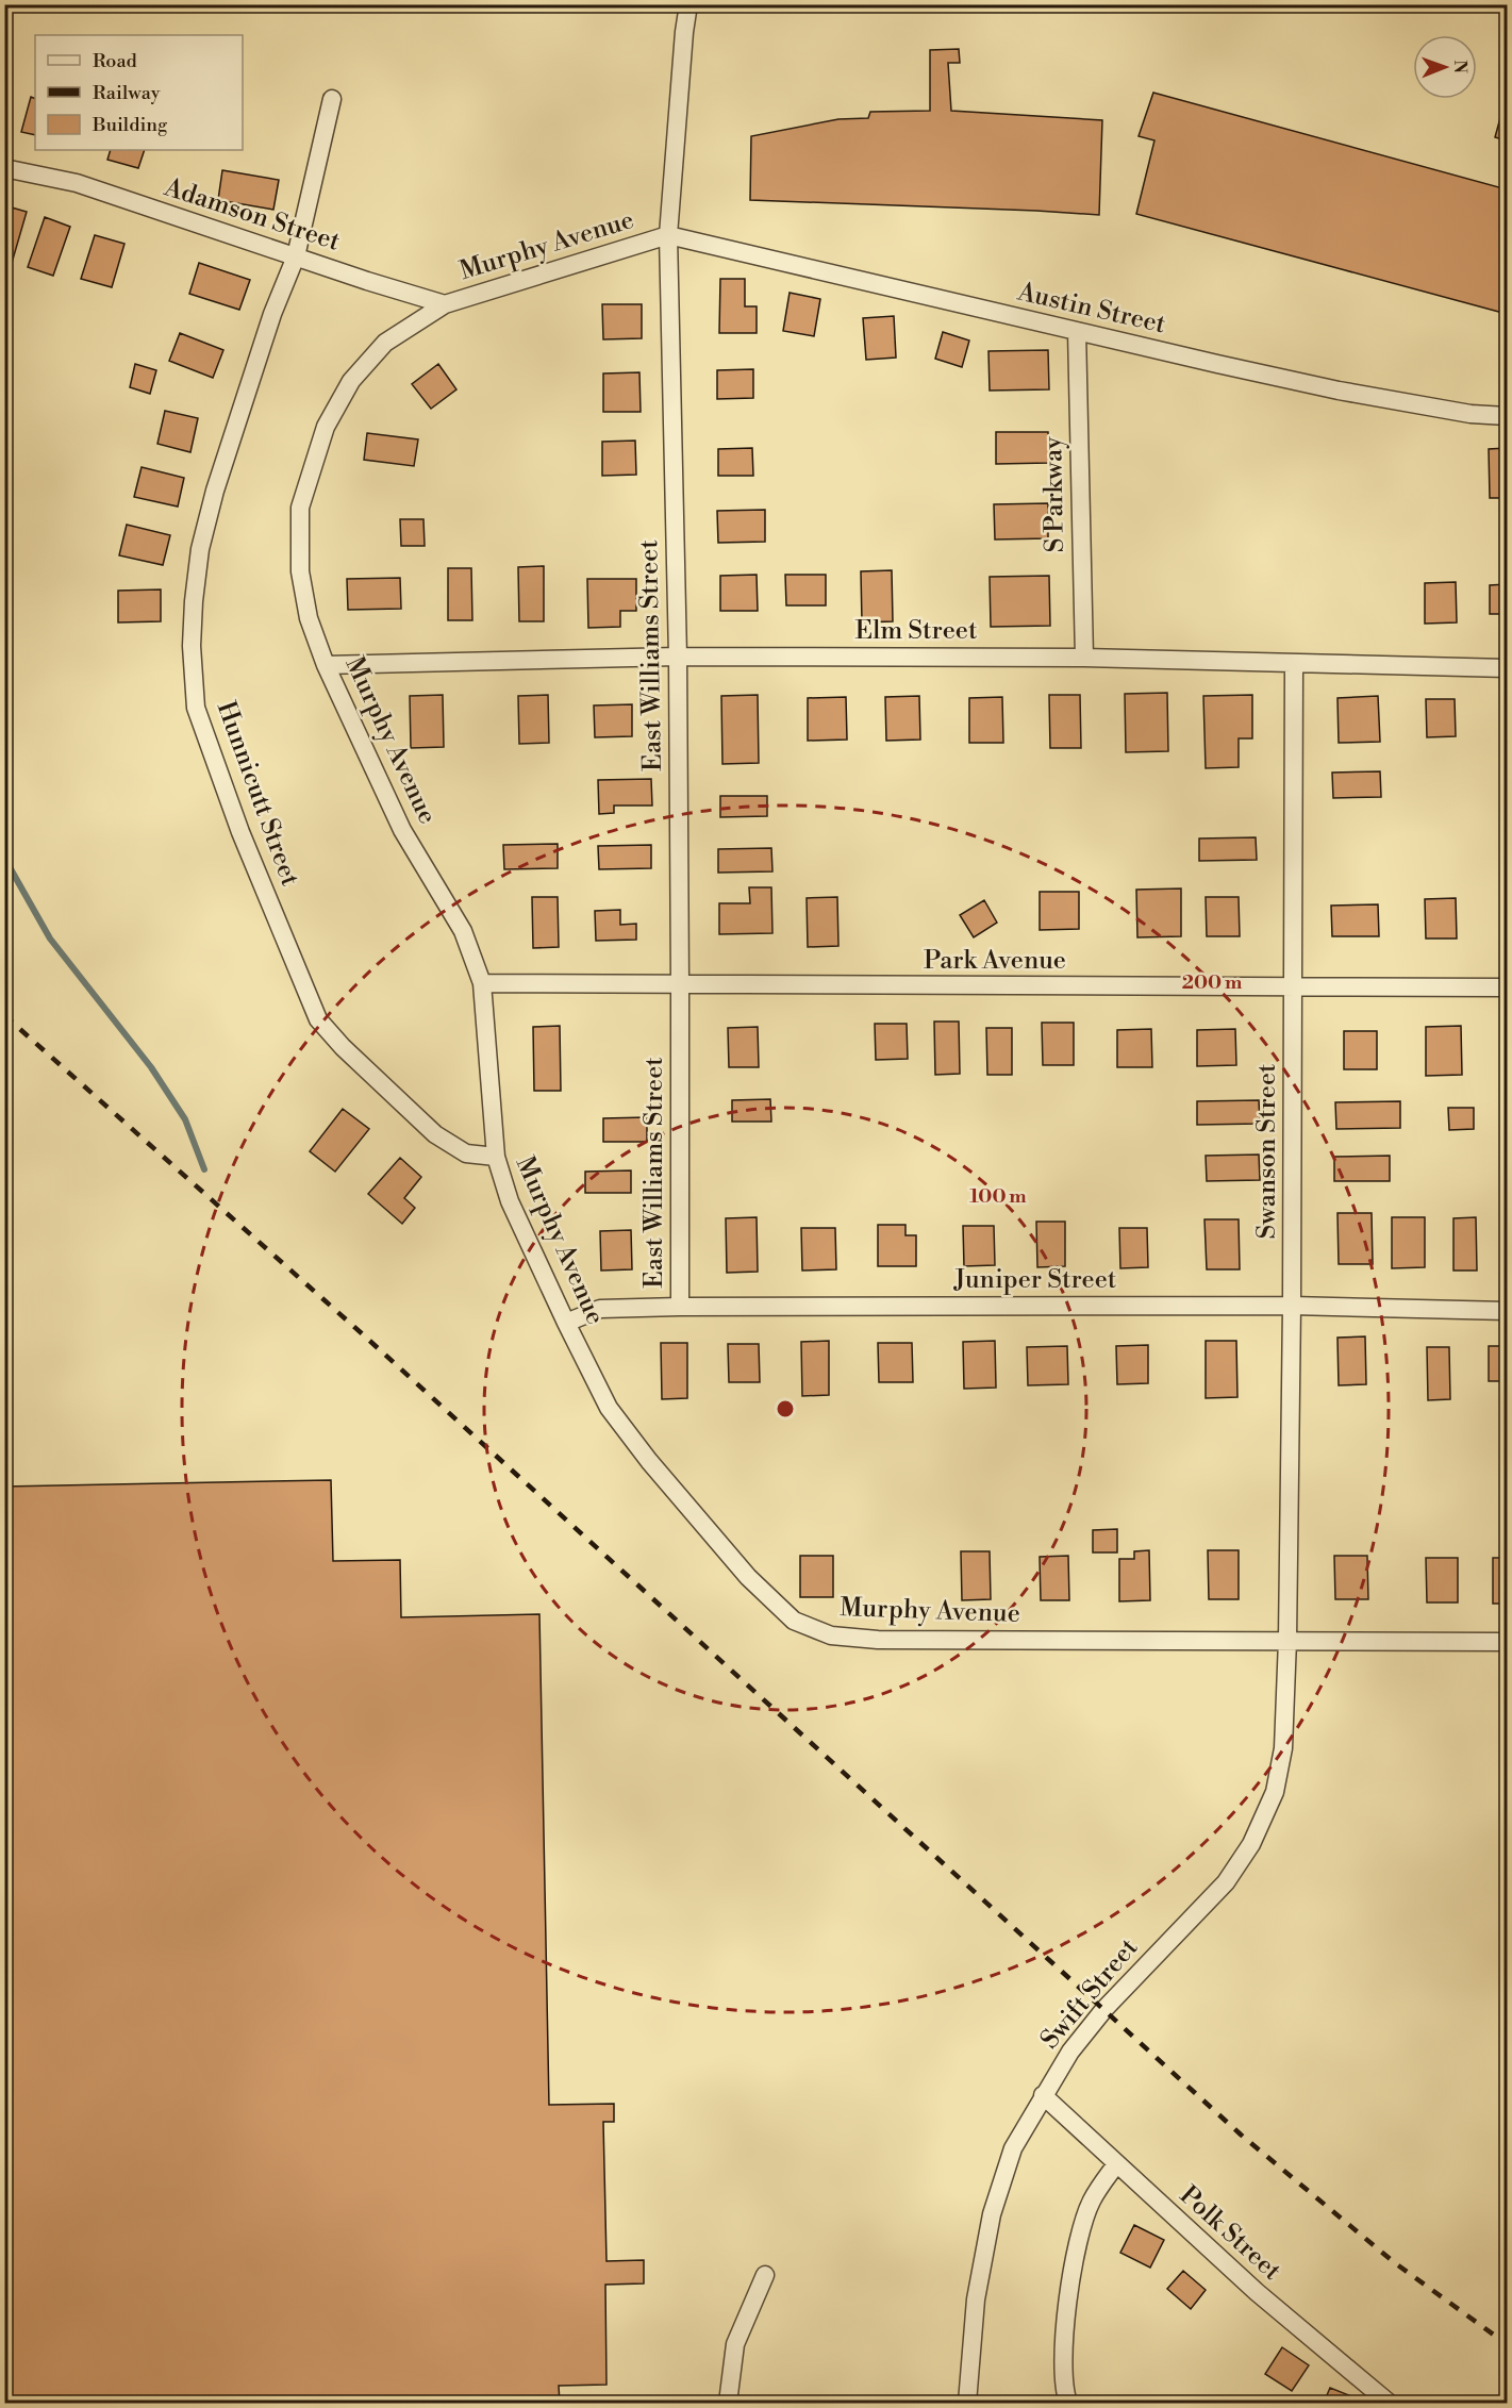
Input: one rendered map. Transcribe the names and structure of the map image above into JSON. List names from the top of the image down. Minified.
{"streets":{"street":["Adamson Street","Murphy Avenue","Austin Street","S Parkway","Elm Street","East Williams Street","Hunnicutt Street","Park Avenue","Swanson Street","Juniper Street","Swift Street","Polk Street"]},"crossings":[["Adamson Street","Murphy Avenue"],["Adamson Street","Hunnicutt Street"],["Murphy Avenue","Austin Street"],["Murphy Avenue","Elm Street"],["Murphy Avenue","East Williams Street"],["Murphy Avenue","Hunnicutt Street"],["Murphy Avenue","Park Avenue"],["Murphy Avenue","Swanson Street"],["Murphy Avenue","Juniper Street"],["Murphy Avenue","Swift Street"],["Austin Street","S Parkway"],["Austin Street","East Williams Street"],["S Parkway","Elm Street"],["Elm Street","East Williams Street"],["Elm Street","Swanson Street"],["East Williams Street","Park Avenue"],["East Williams Street","Juniper Street"],["Park Avenue","Swanson Street"],["Swanson Street","Juniper Street"],["Swanson Street","Swift Street"],["Swift Street","Polk Street"]],"legend":["Road","Railway","Building"],"north":"right","rings":["200 m","100 m"]}
